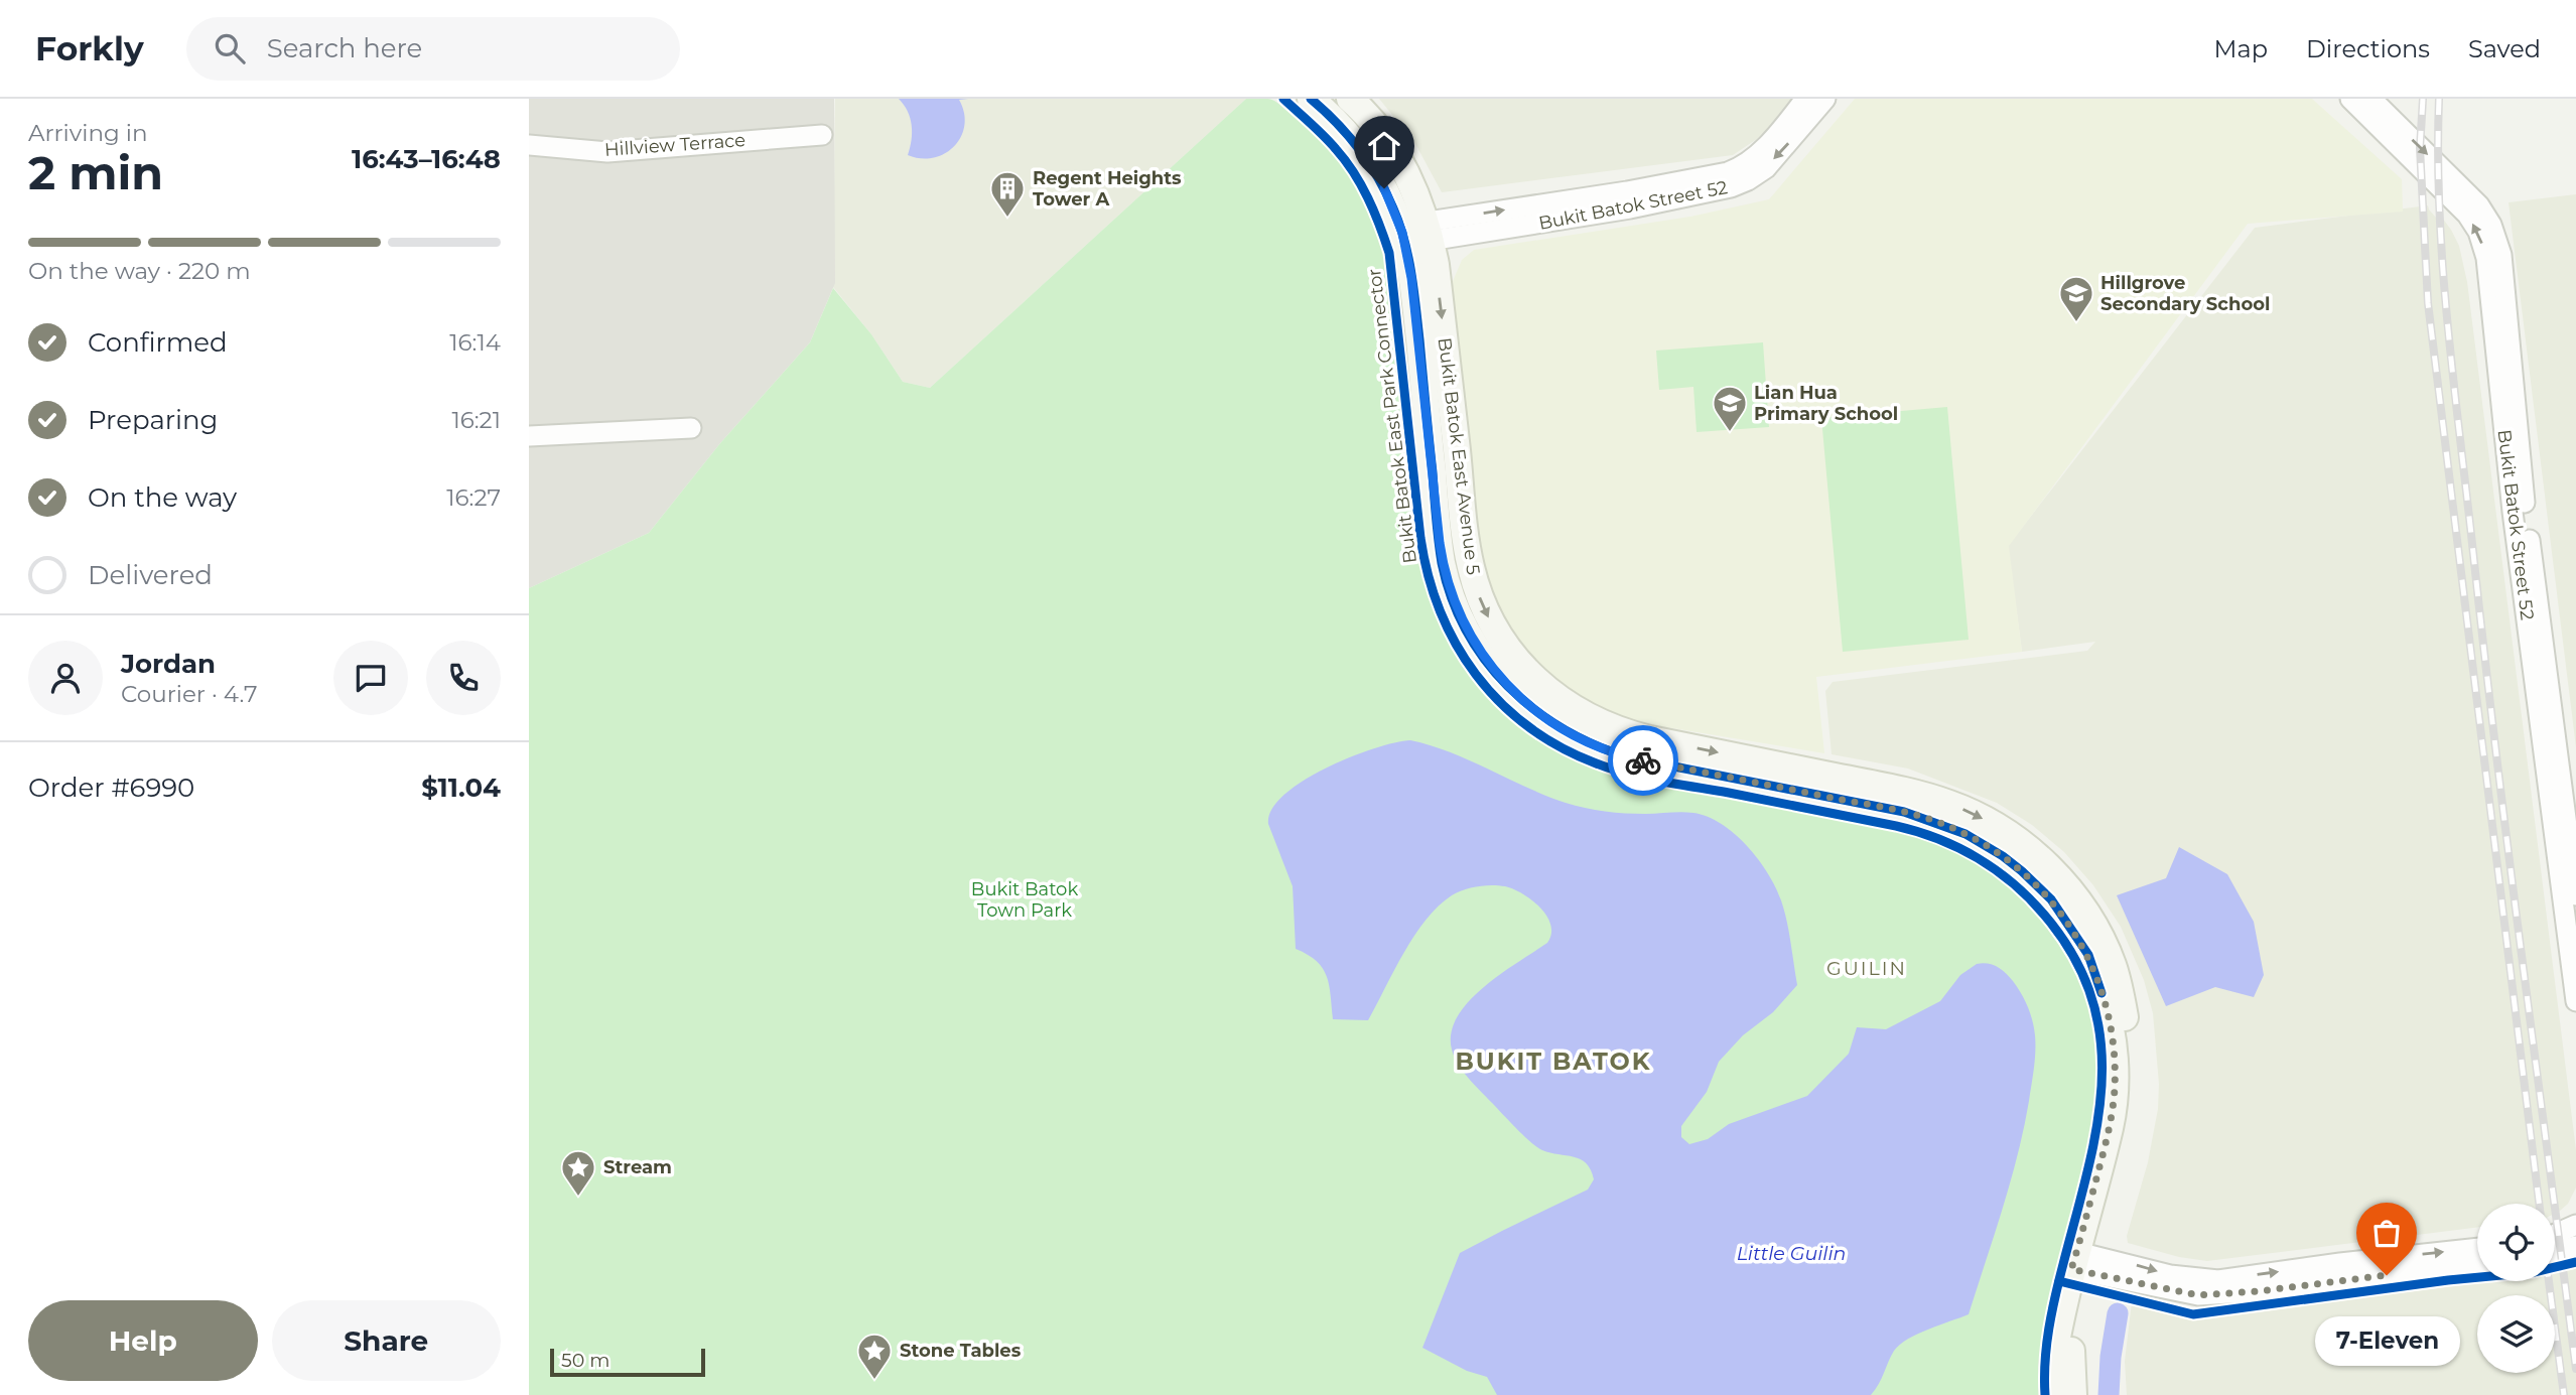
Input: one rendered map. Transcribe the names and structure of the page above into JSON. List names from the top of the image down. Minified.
{"streets":{"street":["Hillview Terrace","Bukit Batok Street 52","Bukit Batok East Avenue 5"],"cycle path":["Bukit Batok East Park Connector"]},"crossings":[["Bukit Batok Street 52","Bukit Batok East Avenue 5"]],"districts":["GUILIN","BUKIT BATOK"],"water":["Little Guilin"],"parks":["Bukit Batok Town Park"],"places":{"building":["Regent Heights Tower A"],"school or university":["Hillgrove Secondary School","Lian Hua Primary School"],"place":["Stream","Stone Tables"],"other":["7-Eleven"]},"scale_bar":"50 m","page":{"header":"Forkly","search":"Search here","nav":["Map","Directions","Saved"],"heading":["2 min","Arriving in","16:43–16:48"],"panel":["Jordan","Courier · 4.7","Order #6990","$11.04"],"bar":"On the way · 220 m","list":[["Confirmed","16:14"],["Preparing","16:21"],["On the way","16:27"],"Delivered"],"buttons":["Help","Share"],"bubble":"7-Eleven","scale":"50 m"}}
